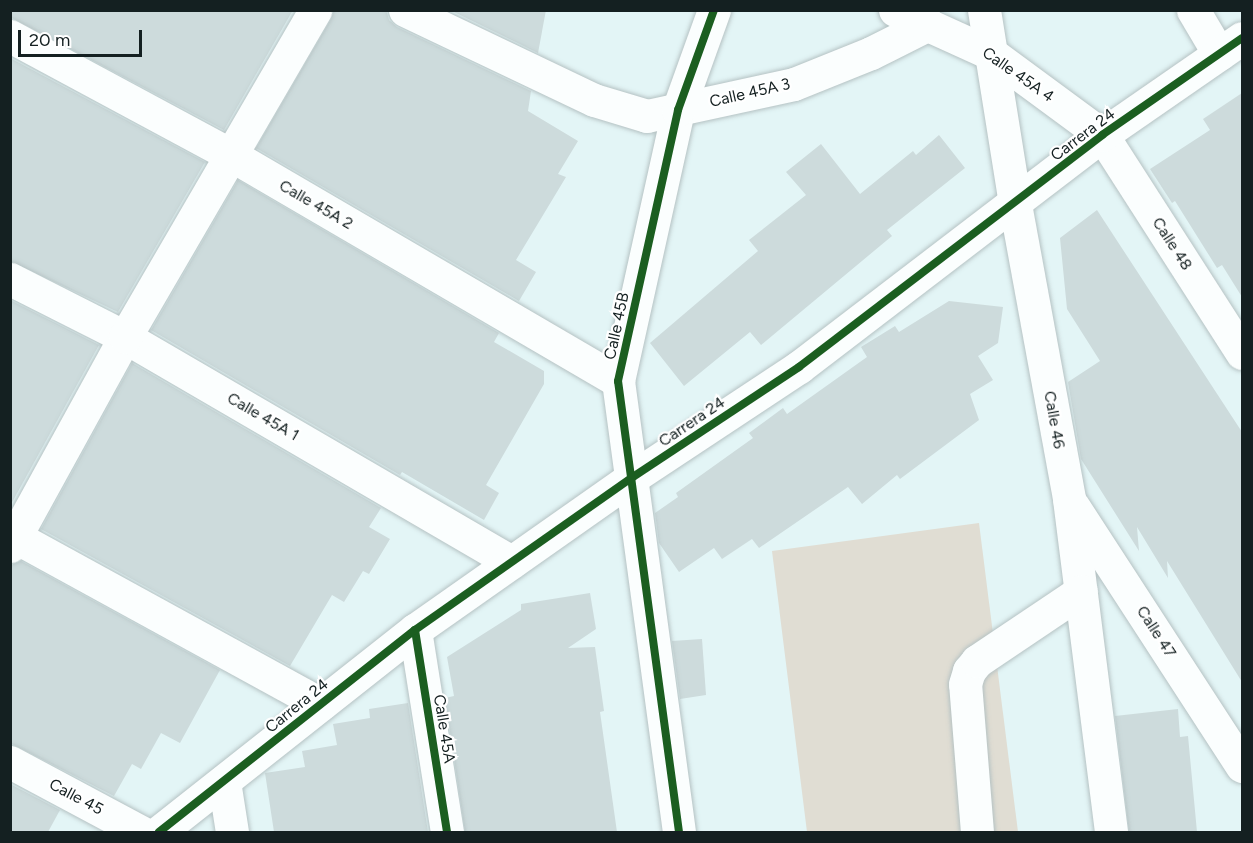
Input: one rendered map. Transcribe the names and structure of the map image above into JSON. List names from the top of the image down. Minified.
{"streets":{"street":["Calle 45A 4","Calle 45A 3","Carrera 24","Calle 45A 2","Calle 48","Calle 45B","Calle 45A 1","Calle 46","Calle 47","Calle 45A","Calle 45"]},"crossings":[["Calle 45A 4","Calle 45A 3"],["Calle 45A 4","Carrera 24"],["Calle 45A 4","Calle 48"],["Calle 45A 4","Calle 46"],["Calle 45A 3","Calle 45B"],["Carrera 24","Calle 48"],["Carrera 24","Calle 45B"],["Carrera 24","Calle 45A 1"],["Carrera 24","Calle 46"],["Carrera 24","Calle 45A"],["Calle 45A 2","Calle 45B"],["Calle 46","Calle 47"]],"scale_bar":"20 m"}
